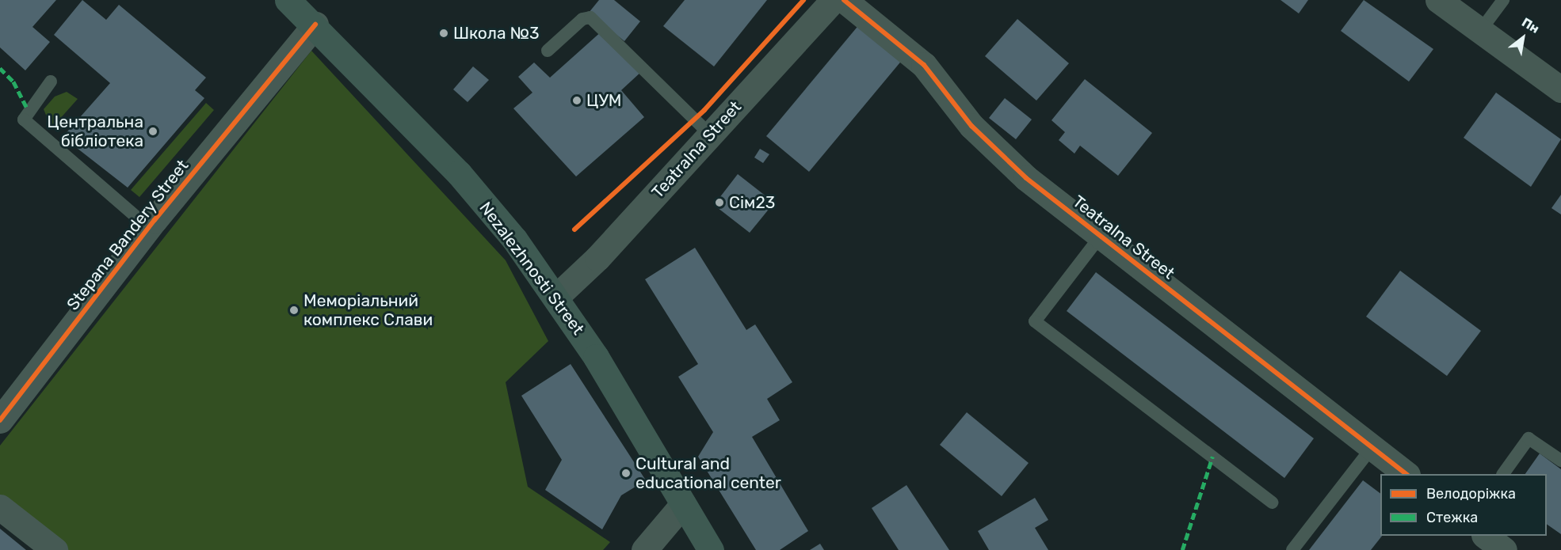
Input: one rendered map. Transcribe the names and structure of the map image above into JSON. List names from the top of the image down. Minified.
{"streets":{"main road":["Nezalezhnosti Street"],"street":["Teatralna Street","Stepana Bandery Street"]},"crossings":[["Teatralna Street","Nezalezhnosti Street"],["Stepana Bandery Street","Nezalezhnosti Street"]],"places":["Школа №3","ЦУМ","Центральна бібліотека","Сім23","Меморіальний комплекс Слави","Cultural and educational center"],"legend":["Велодоріжка","Стежка"],"north":"top right"}
